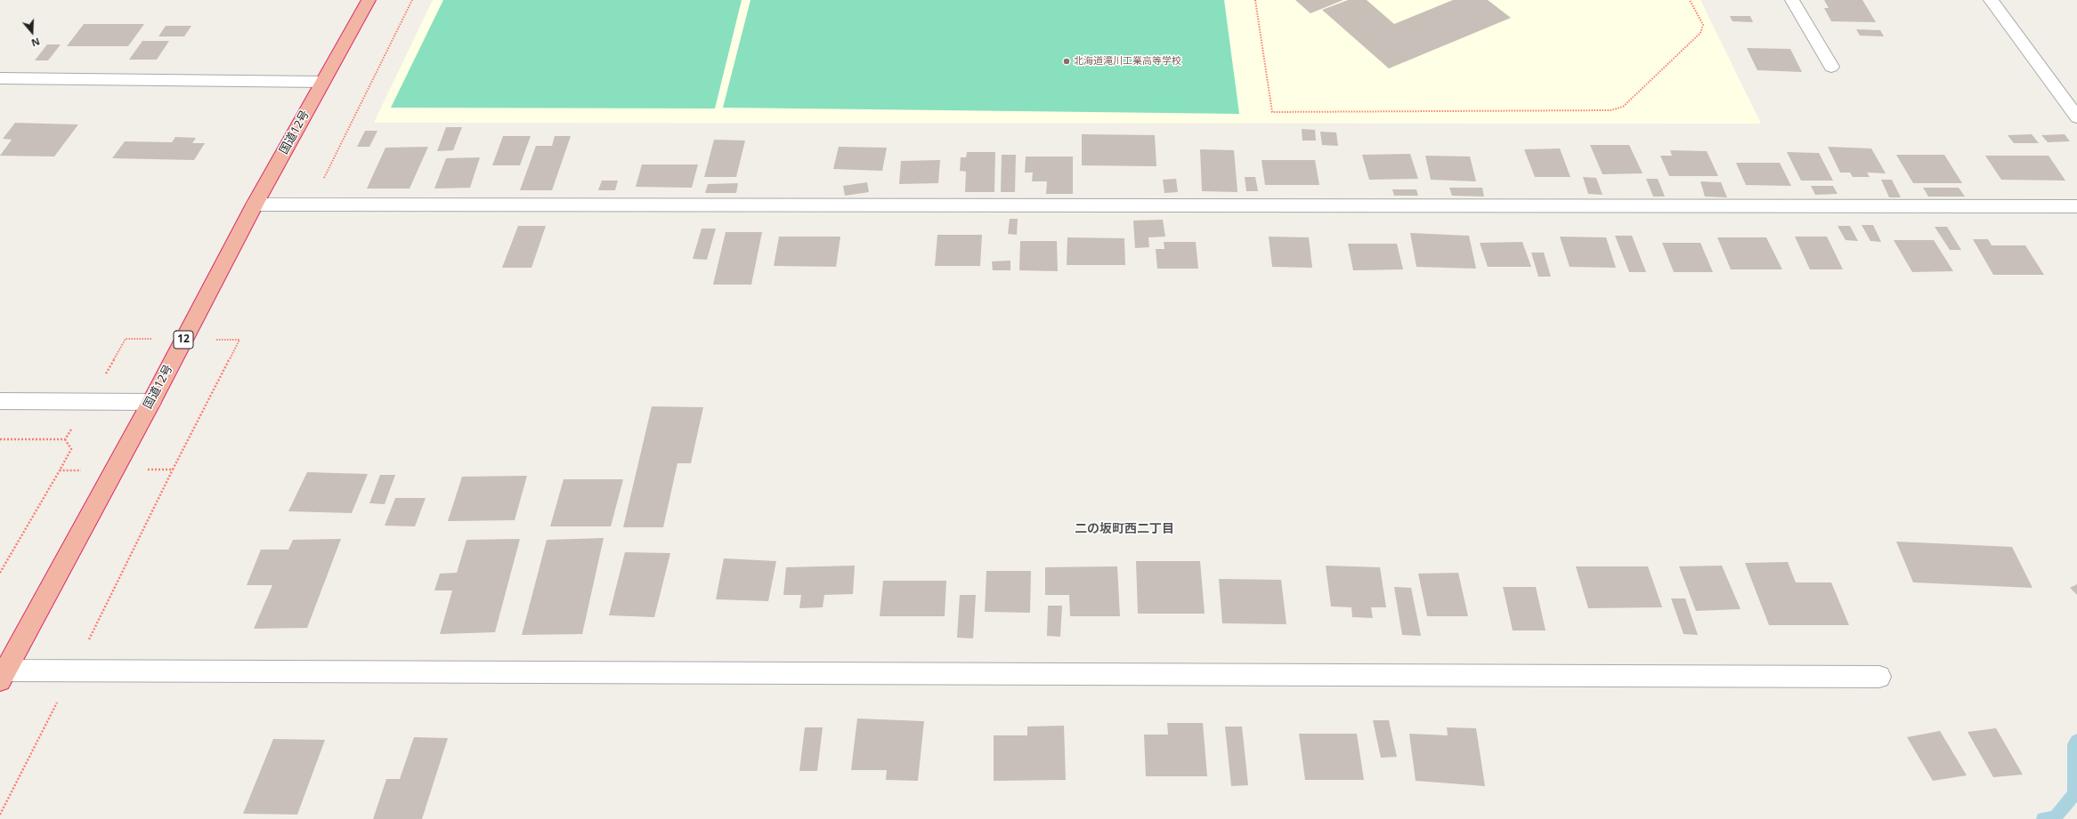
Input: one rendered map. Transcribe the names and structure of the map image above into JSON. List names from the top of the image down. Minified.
{"streets":{"highway":["国道12号","12"]},"districts":["二の坂町西二丁目"],"places":["北海道滝川工業高等学校"],"north":"bottom"}
